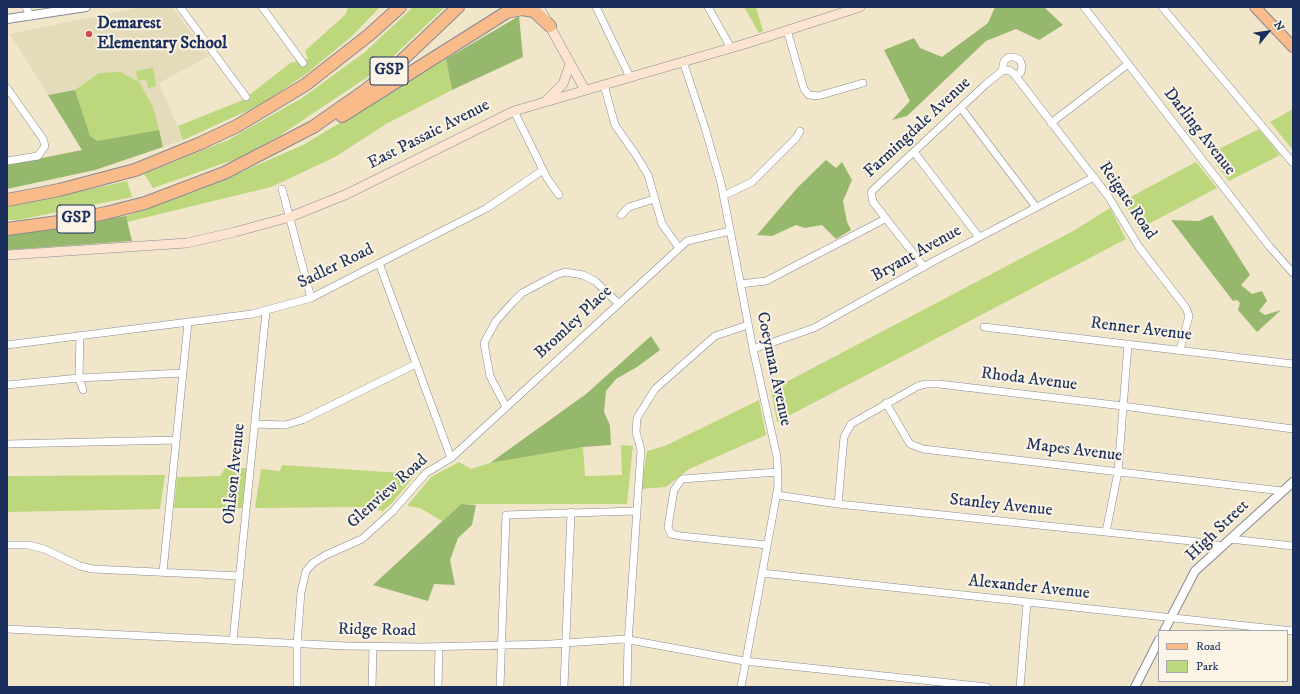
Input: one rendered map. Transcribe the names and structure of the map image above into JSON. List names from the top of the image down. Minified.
{"streets":{"highway":["GSP"],"main road":["East Passaic Avenue"],"street":["Farmingdale Avenue","Darling Avenue","Reigate Road","Bryant Avenue","Sadler Road","Bromley Place","Renner Avenue","Coeyman Avenue","Rhoda Avenue","Mapes Avenue","Ohlson Avenue","Glenview Road","Stanley Avenue","High Street","Alexander Avenue","Ridge Road"]},"crossings":[["Farmingdale Avenue","Reigate Road"],["Farmingdale Avenue","Bryant Avenue"],["East Passaic Avenue","Coeyman Avenue"],["Reigate Road","Bryant Avenue"],["Reigate Road","Renner Avenue"],["Bryant Avenue","Coeyman Avenue"],["Sadler Road","Ohlson Avenue"],["Bromley Place","Coeyman Avenue"],["Bromley Place","Glenview Road"],["Coeyman Avenue","Stanley Avenue"],["Coeyman Avenue","Alexander Avenue"],["Coeyman Avenue","Ridge Road"],["Rhoda Avenue","Mapes Avenue"],["Rhoda Avenue","Stanley Avenue"],["Mapes Avenue","High Street"],["Ohlson Avenue","Ridge Road"],["Glenview Road","Ridge Road"],["Stanley Avenue","High Street"],["High Street","Alexander Avenue"]],"places":["Demarest Elementary School"],"legend":["Road","Park"],"north":"top right"}
